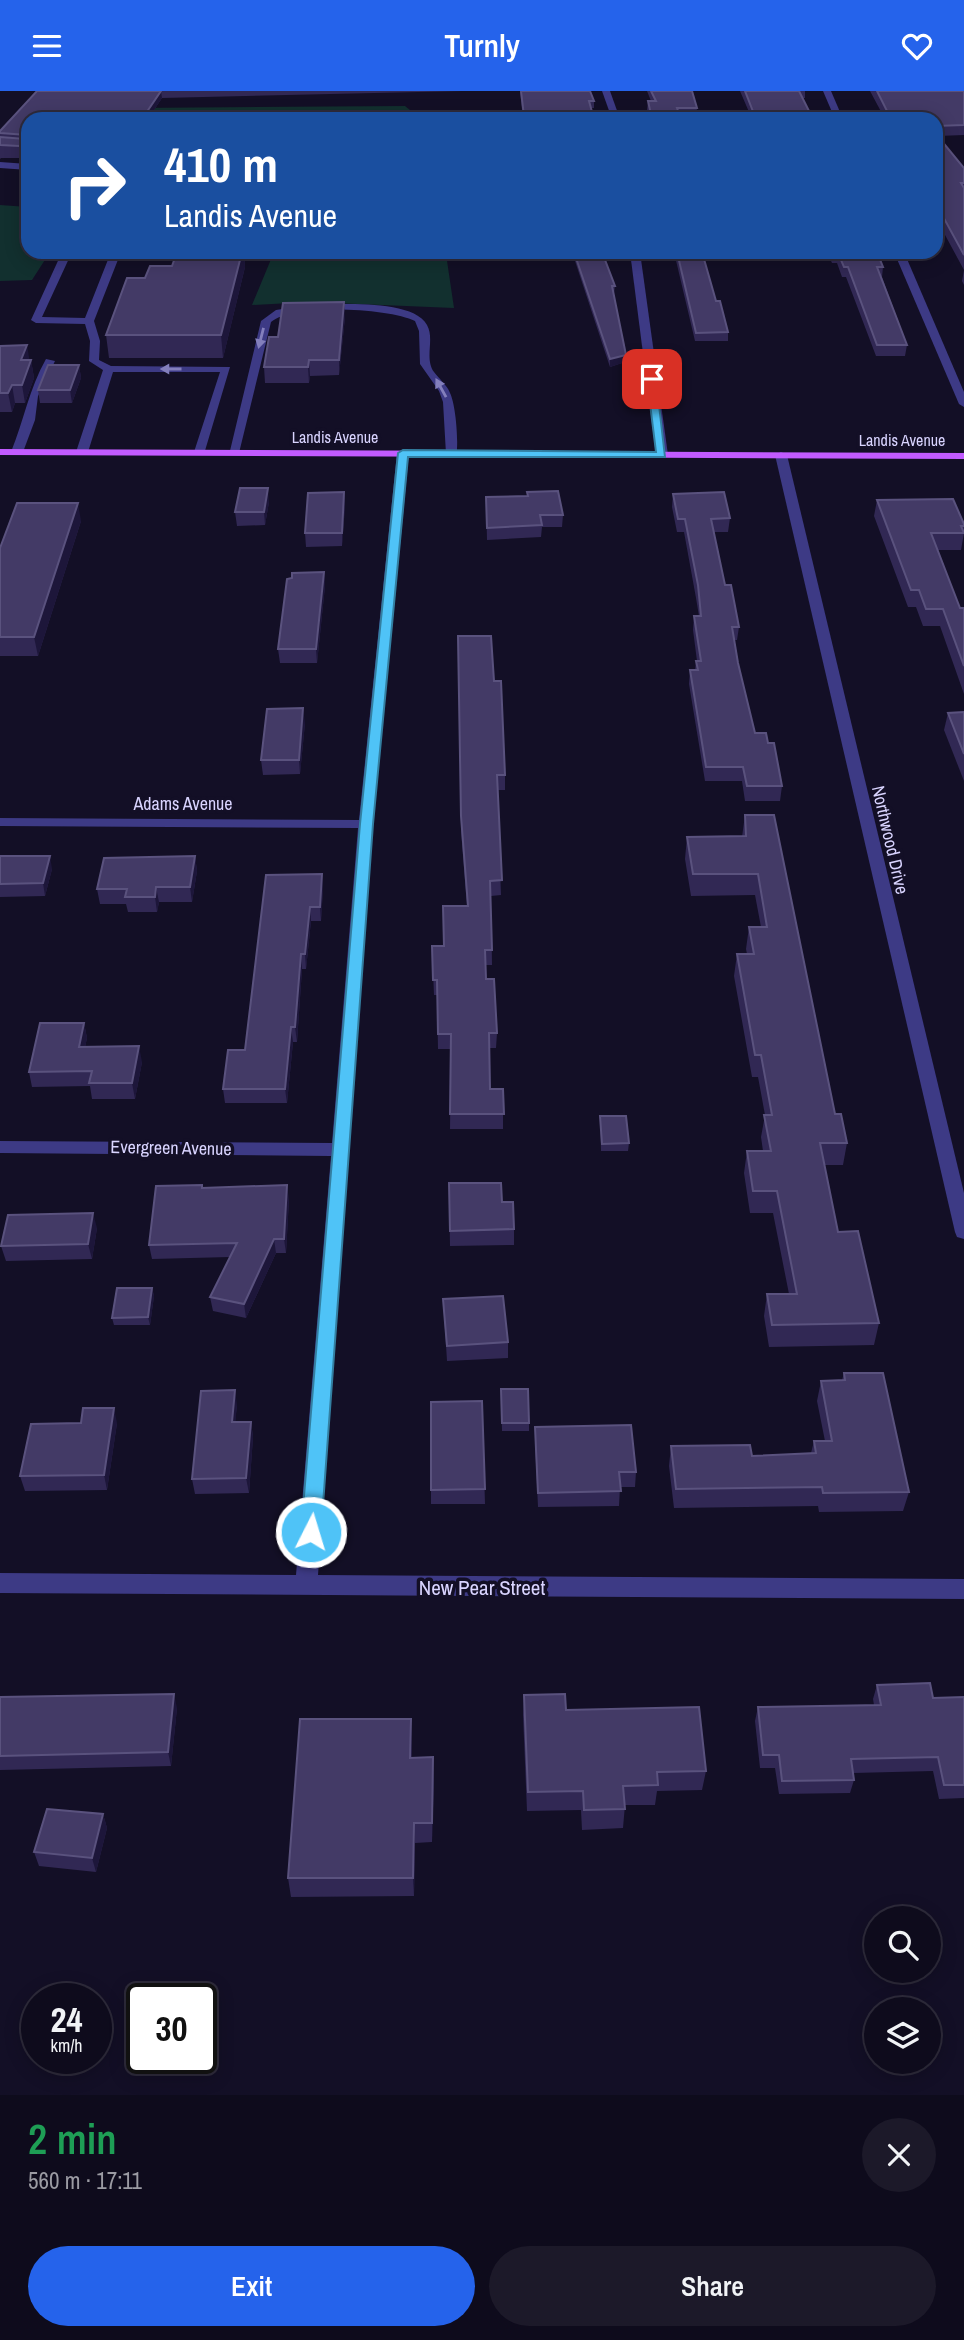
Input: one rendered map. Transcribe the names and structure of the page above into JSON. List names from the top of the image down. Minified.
{"streets":{"main road":["Landis Avenue"],"street":["Adams Avenue","Northwood Drive","Evergreen Avenue","New Pear Street"]},"crossings":[["Landis Avenue","Northwood Drive"]],"page":{"header":"Turnly","turn":["410 m","Landis Avenue"],"speed":"24 km/h","limit":"30","heading":["2 min","560 m · 17:11"],"buttons":["Exit","Share"]}}
